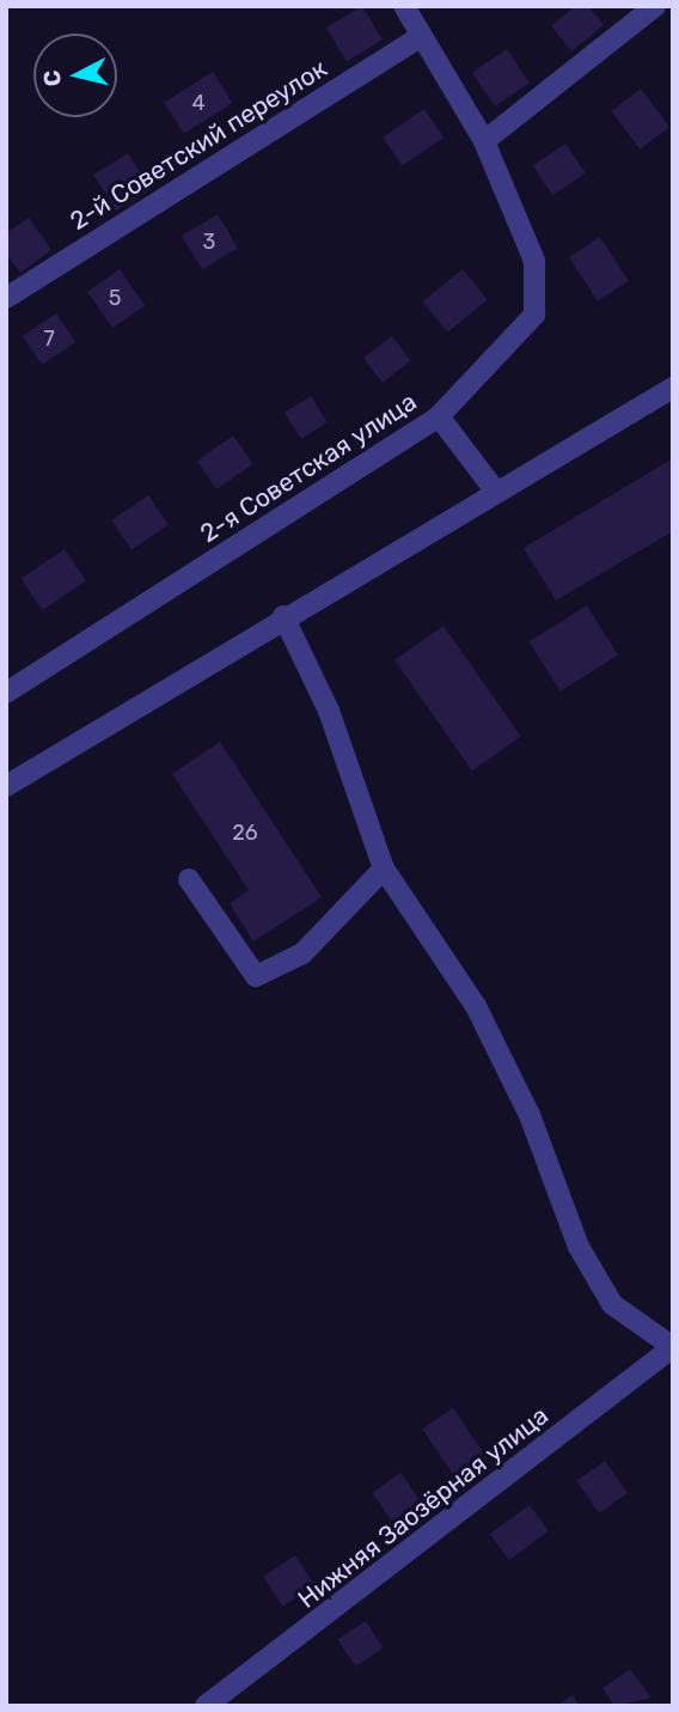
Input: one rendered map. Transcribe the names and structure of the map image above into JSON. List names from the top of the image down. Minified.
{"streets":{"street":["2-й Советский переулок","2-я Советская улица","Нижняя Заозёрная улица"]},"crossings":[["2-й Советский переулок","2-я Советская улица"]],"house_numbers":["4","3","5","7","26"],"north":"left"}
